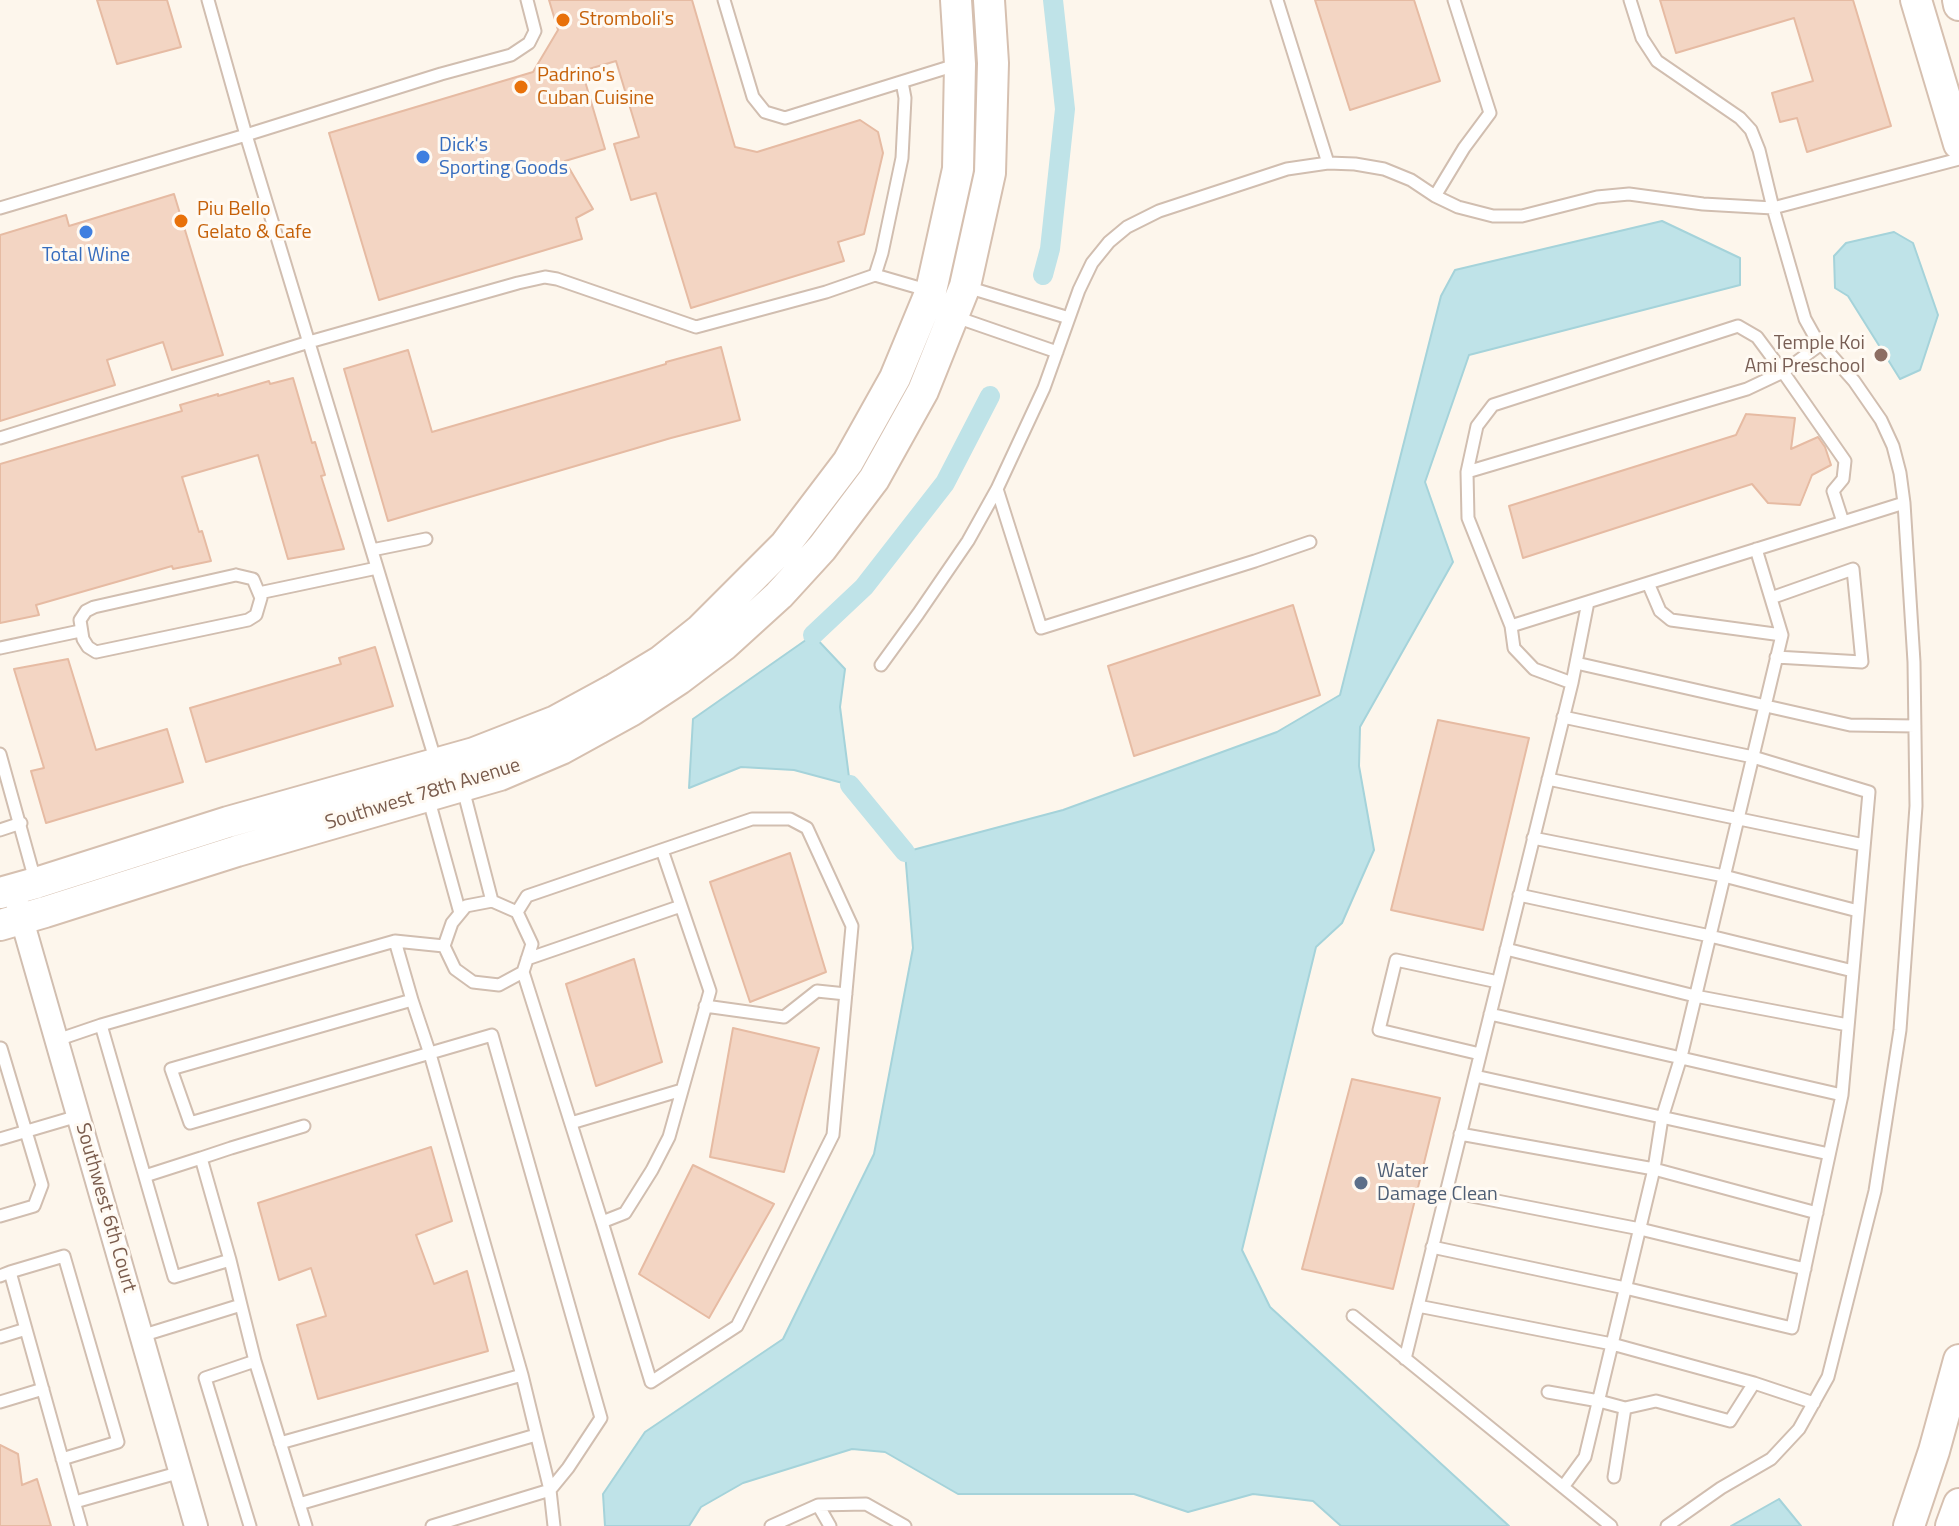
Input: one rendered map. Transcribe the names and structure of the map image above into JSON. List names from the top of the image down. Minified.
{"streets":{"street":["Southwest 78th Avenue","Southwest 6th Court"]},"crossings":[["Southwest 78th Avenue","Southwest 6th Court"]],"places":["Stromboli's","Padrino's Cuban Cuisine","Dick's Sporting Goods","Piu Bello Gelato & Cafe","Total Wine","Temple Koi Ami Preschool","Water Damage Clean"]}
